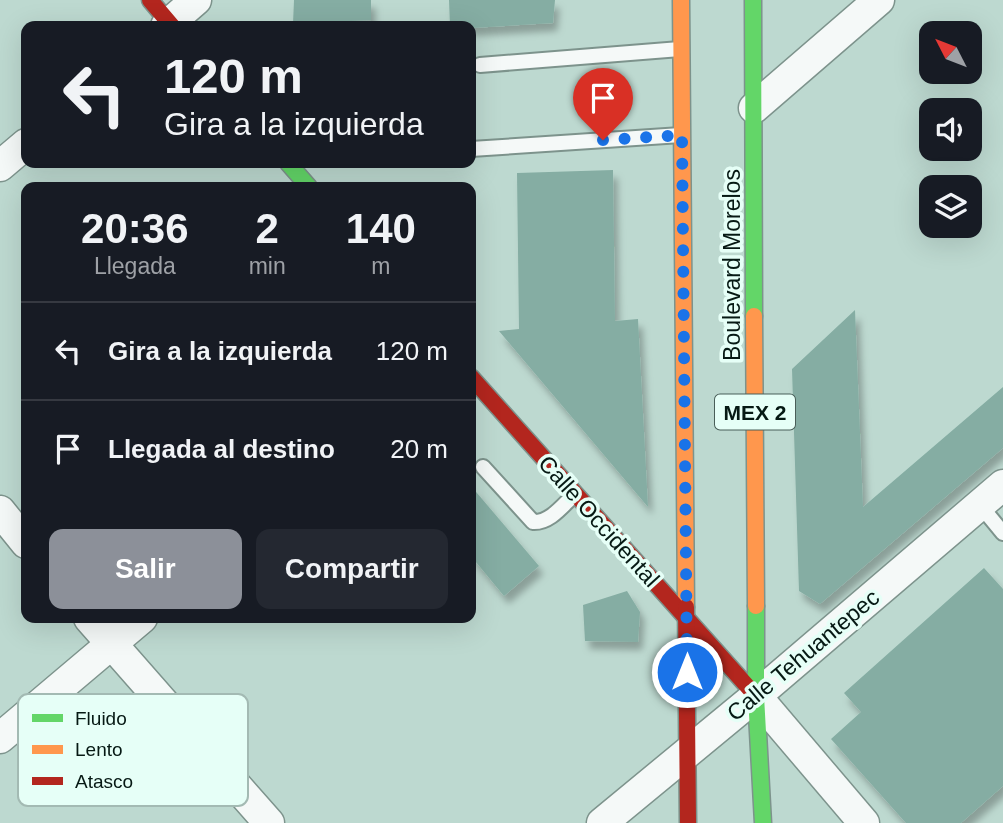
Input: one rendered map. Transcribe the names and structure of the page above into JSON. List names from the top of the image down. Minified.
{"streets":{"main road":["Boulevard Morelos","MEX 2","Calle Occidental"],"street":["Calle Tehuantepec"]},"crossings":[["Boulevard Morelos","Calle Occidental"],["Boulevard Morelos","Calle Tehuantepec"],["Calle Occidental","Calle Tehuantepec"]],"legend":["Fluido","Lento","Atasco"],"north":"top left","page":{"turn":["120 m","Gira a la izquierda"],"eta":["20:36","Llegada","2","min","140","m"],"list":[{"name":"Gira a la izquierda","value":"120 m"},{"name":"Llegada al destino","value":"20 m"}],"buttons":["Salir","Compartir"]}}
